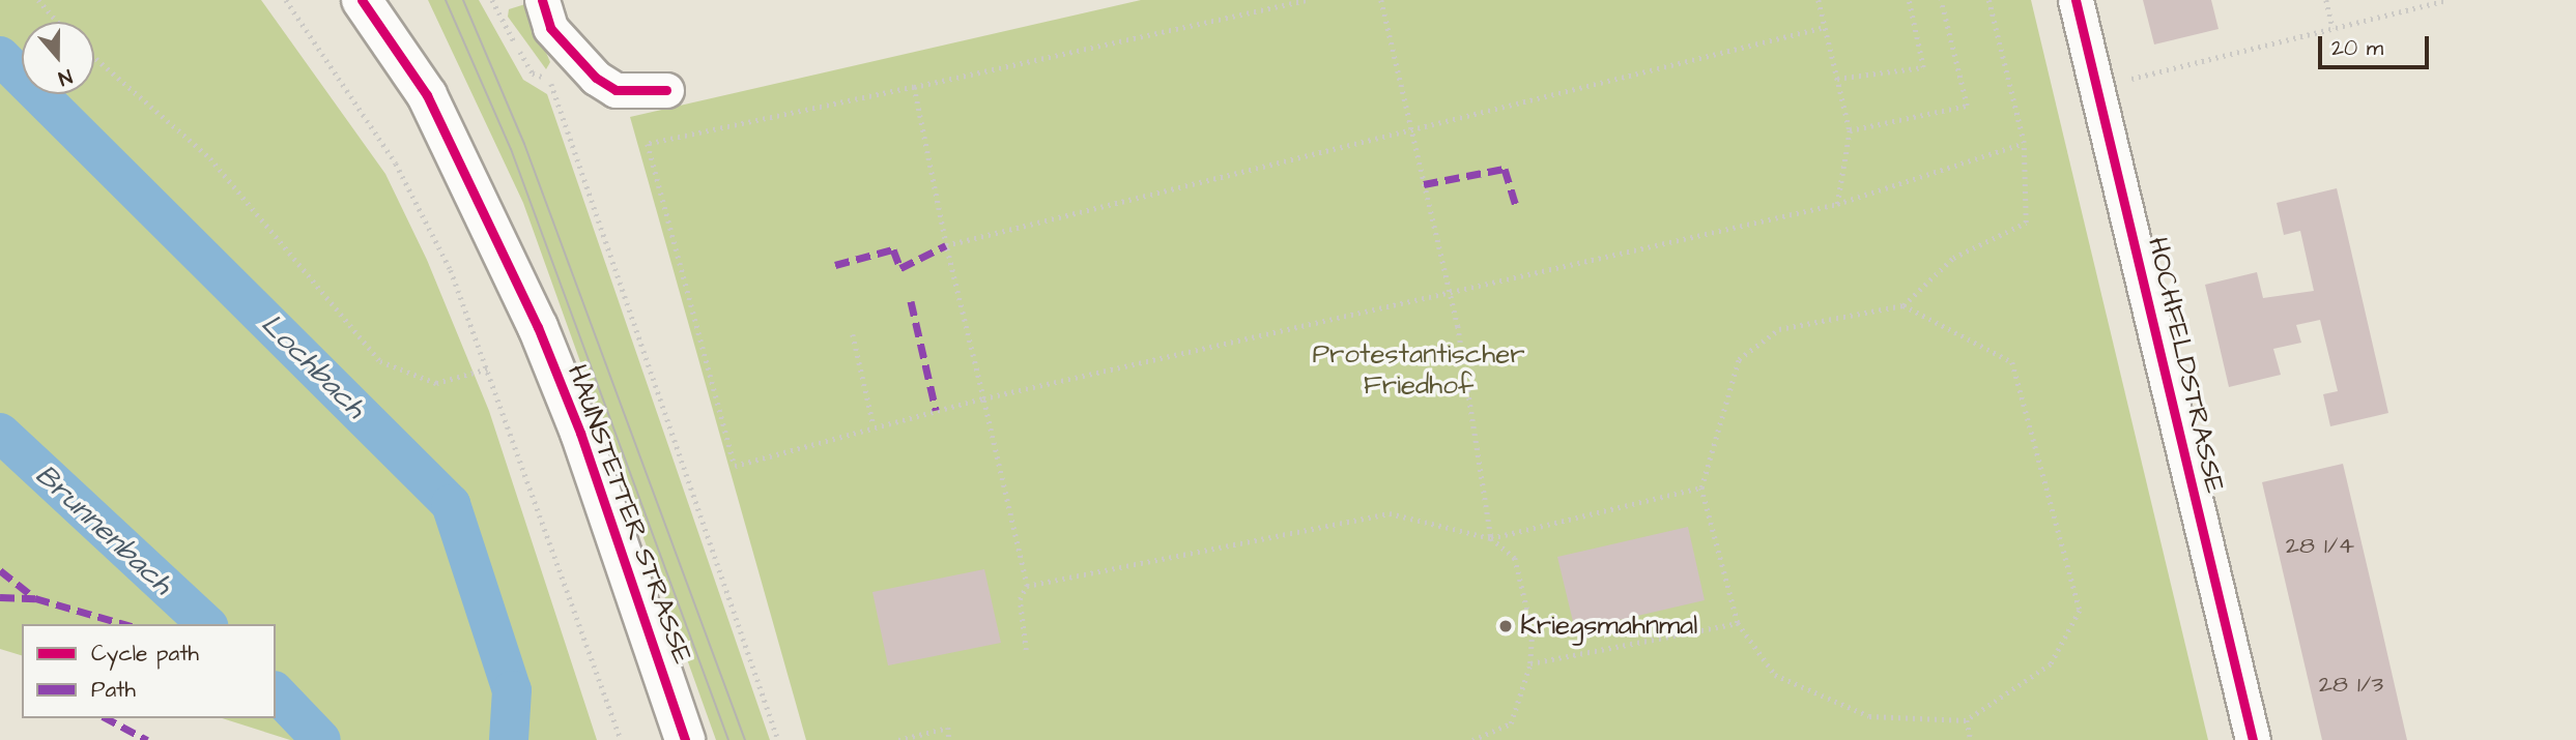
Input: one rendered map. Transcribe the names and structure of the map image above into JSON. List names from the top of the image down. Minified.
{"streets":{"main road":["HAUNSTETTER STRASSE"],"street":["HOCHFELDSTRASSE"]},"water":["Lochbach","Brunnenbach"],"parks":["Protestantischer Friedhof"],"places":["Kriegsmahnmal"],"house_numbers":["28 1/4","28 1/3"],"legend":["Cycle path","Path"],"scale_bar":"20 m","north":"bottom"}
